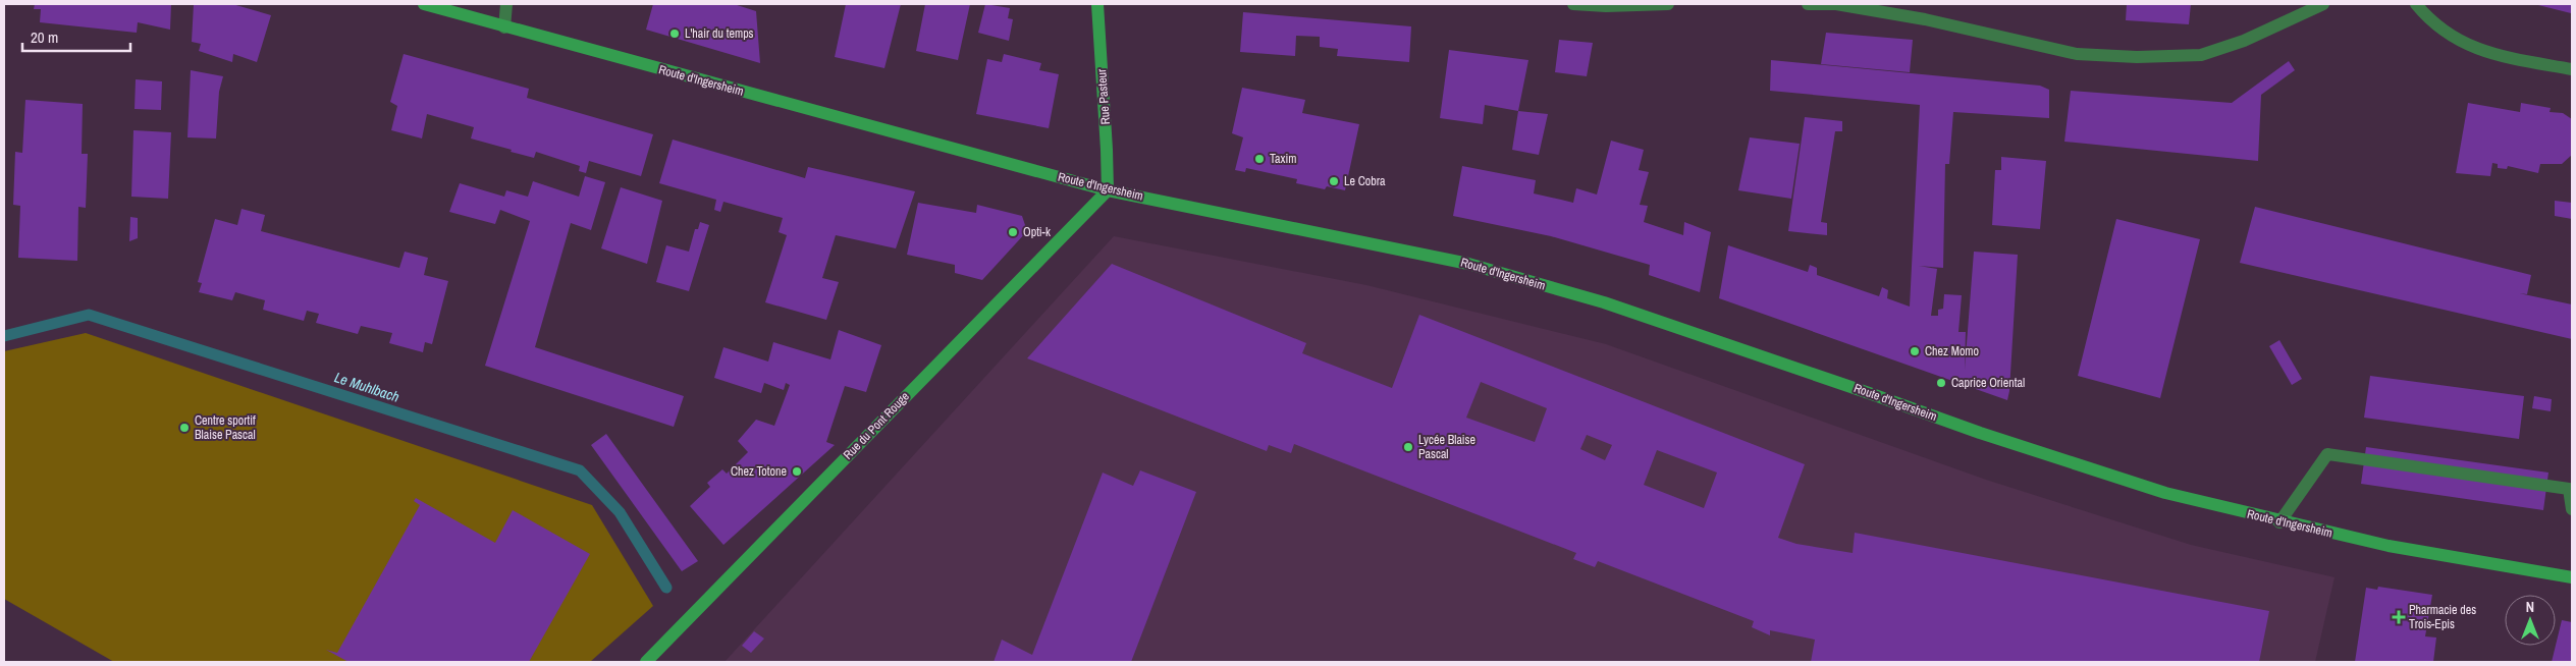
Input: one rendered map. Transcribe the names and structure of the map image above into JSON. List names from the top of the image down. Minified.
{"streets":{"main road":["Route d'Ingersheim","Rue Pasteur","Rue du Pont Rouge"]},"crossings":[["Route d'Ingersheim","Rue Pasteur"],["Route d'Ingersheim","Rue du Pont Rouge"],["Rue Pasteur","Rue du Pont Rouge"]],"water":["Le Muhlbach"],"places":{"other":["L'hair du temps","Taxim","Le Cobra","Opti-k","Chez Momo","Caprice Oriental","Centre sportif Blaise Pascal","Lycée Blaise Pascal","Chez Totone"],"health":["Pharmacie des Trois-Epis"]},"scale_bar":"20 m","north":"top"}
